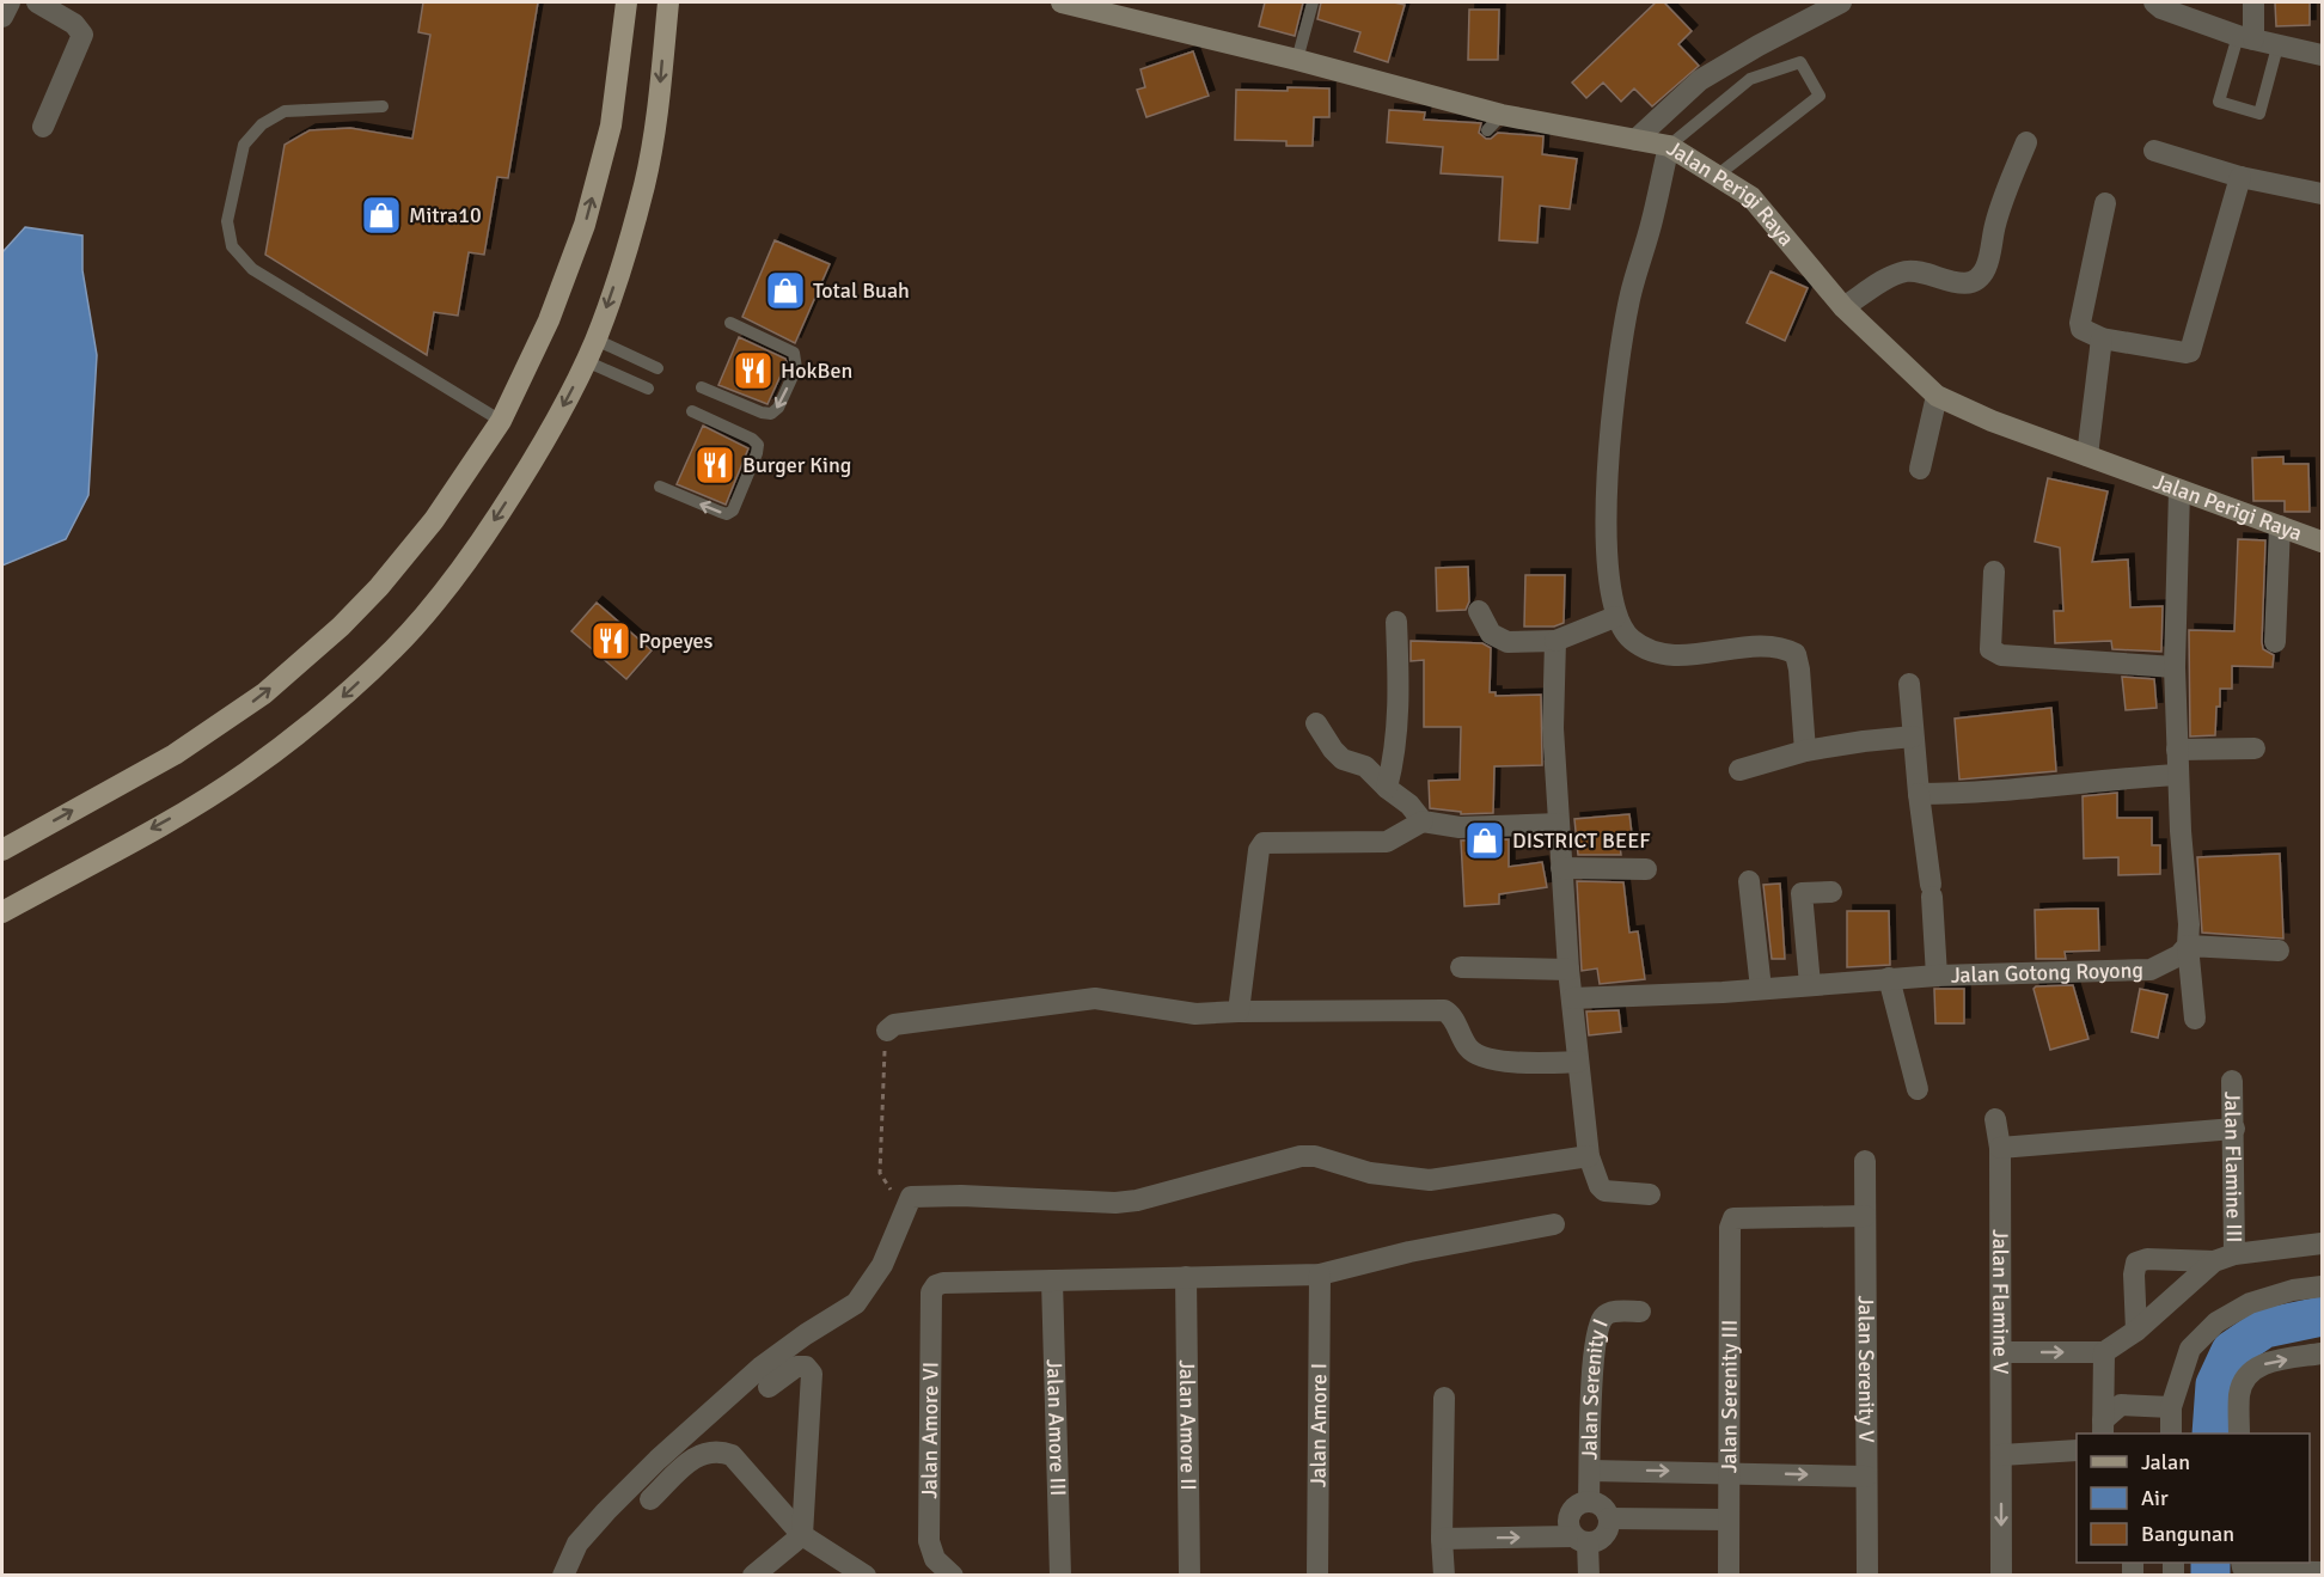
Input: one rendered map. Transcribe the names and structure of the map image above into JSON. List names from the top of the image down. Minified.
{"streets":{"street":["Jalan Perigi Raya","Jalan Gotong Royong","Jalan Flamine III","Jalan Flamine V","Jalan Serenity V","Jalan Serenity I","Jalan Serenity III","Jalan Amore I","Jalan Amore II","Jalan Amore III","Jalan Amore VI"]},"crossings":[["Jalan Serenity V","Jalan Serenity III"],["Jalan Amore III","Jalan Amore VI"]],"places":{"shop":["Mitra10","Total Buah","DISTRICT BEEF"],"restaurant":["HokBen","Burger King","Popeyes"]},"legend":["Jalan","Air","Bangunan"]}
